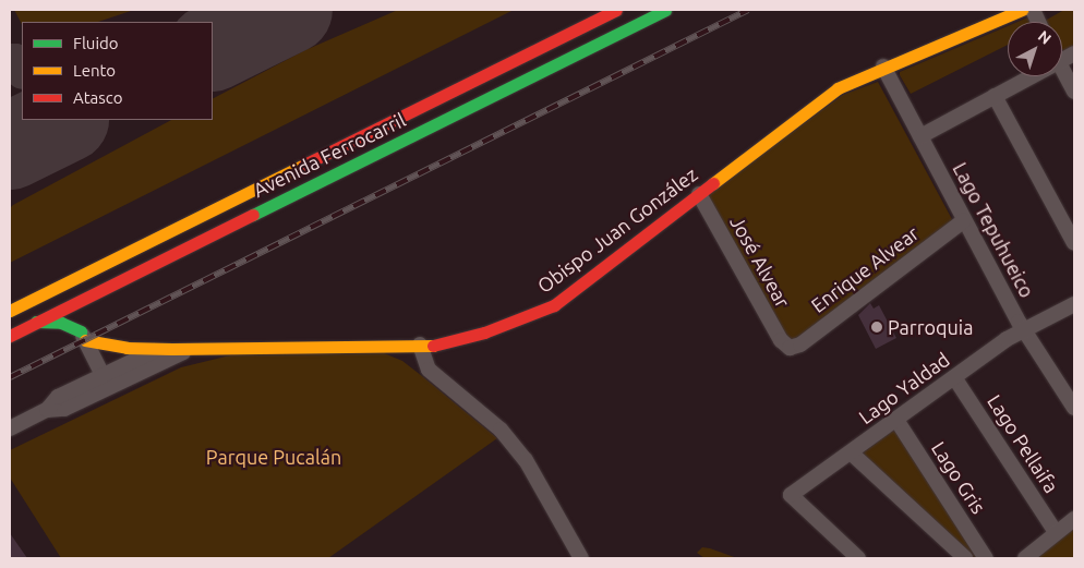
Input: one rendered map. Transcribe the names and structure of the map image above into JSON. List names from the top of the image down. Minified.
{"streets":{"main road":["Avenida Ferrocarril","Obispo Juan González"],"street":["Lago Tepuhueico","José Alvear","Enrique Alvear","Lago Yaldad","Lago Pellaifa","Lago Gris"]},"crossings":[["Avenida Ferrocarril","Obispo Juan González"],["Obispo Juan González","Lago Tepuhueico"],["Obispo Juan González","José Alvear"],["Lago Tepuhueico","Enrique Alvear"],["Lago Tepuhueico","Lago Yaldad"],["José Alvear","Enrique Alvear"],["Lago Yaldad","Lago Pellaifa"],["Lago Yaldad","Lago Gris"]],"parks":["Parque Pucalán"],"places":["Parroquia"],"legend":["Fluido","Lento","Atasco"],"north":"top right"}
